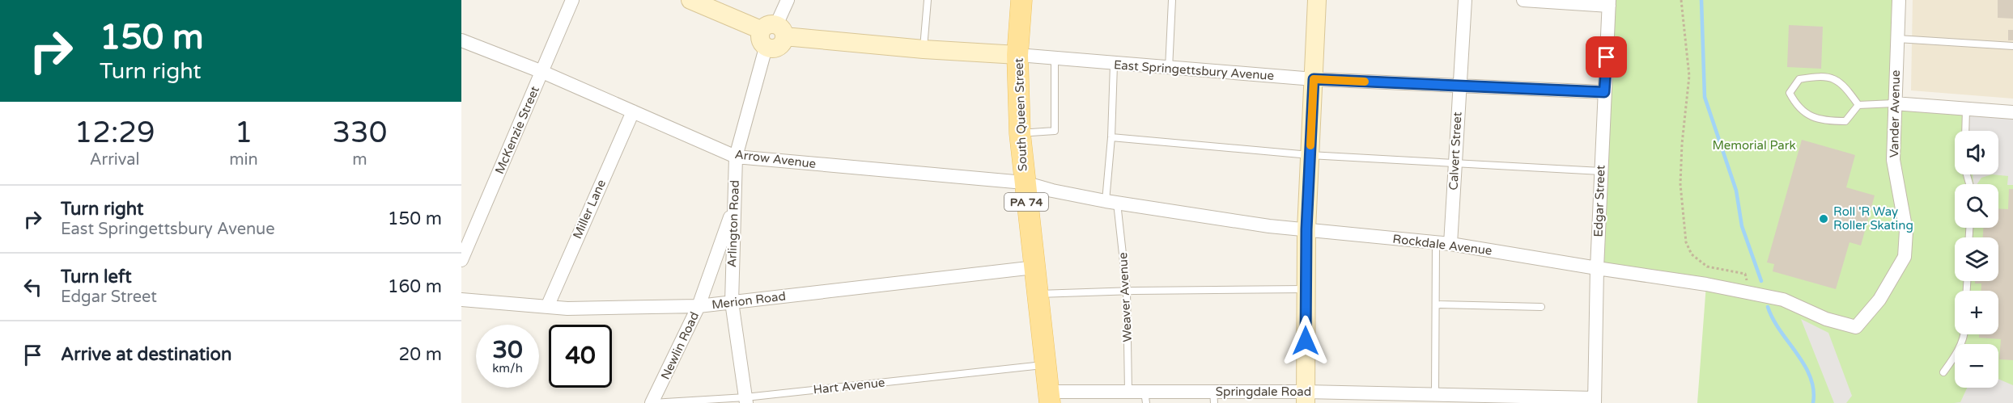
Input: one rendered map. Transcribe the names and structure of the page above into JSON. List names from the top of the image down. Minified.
{"streets":{"main road":["South Queen Street","PA 74"],"street":["East Springettsbury Avenue","Vander Avenue","McKenzie Street","Calvert Street","Arrow Avenue","Edgar Street","Miller Lane","Arlington Road","Rockdale Avenue","Merion Road","Newlin Road","Springdale Road"],"lane":["Weaver Avenue","Hart Avenue"]},"crossings":[["East Springettsbury Avenue","South Queen Street"],["East Springettsbury Avenue","Calvert Street"],["East Springettsbury Avenue","Edgar Street"],["East Springettsbury Avenue","Weaver Avenue"],["Vander Avenue","Rockdale Avenue"],["South Queen Street","Arrow Avenue"],["South Queen Street","Rockdale Avenue"],["South Queen Street","Merion Road"],["South Queen Street","Hart Avenue"],["South Queen Street","Springdale Road"],["McKenzie Street","Arrow Avenue"],["Calvert Street","Rockdale Avenue"],["Arrow Avenue","Miller Lane"],["Arrow Avenue","Arlington Road"],["Arrow Avenue","Rockdale Avenue"],["Edgar Street","Rockdale Avenue"],["Edgar Street","Springdale Road"],["Miller Lane","Merion Road"],["Arlington Road","Merion Road"],["Arlington Road","Newlin Road"],["Arlington Road","Hart Avenue"],["Rockdale Avenue","Weaver Avenue"],["Weaver Avenue","Springdale Road"],["Merion Road","Newlin Road"],["Newlin Road","Hart Avenue"]],"parks":["Memorial Park"],"places":["Roll 'R Way Roller Skating"],"page":{"turn":["150 m","Turn right"],"eta":["12:29","Arrival","1","min","330","m"],"map_buttons":["+","−"],"list":[{"name":"Turn right","note":"East Springettsbury Avenue","value":"150 m"},{"name":"Turn left","note":"Edgar Street","value":"160 m"},{"name":"Arrive at destination","value":"20 m"}],"speed":"30 km/h","limit":"40"}}
